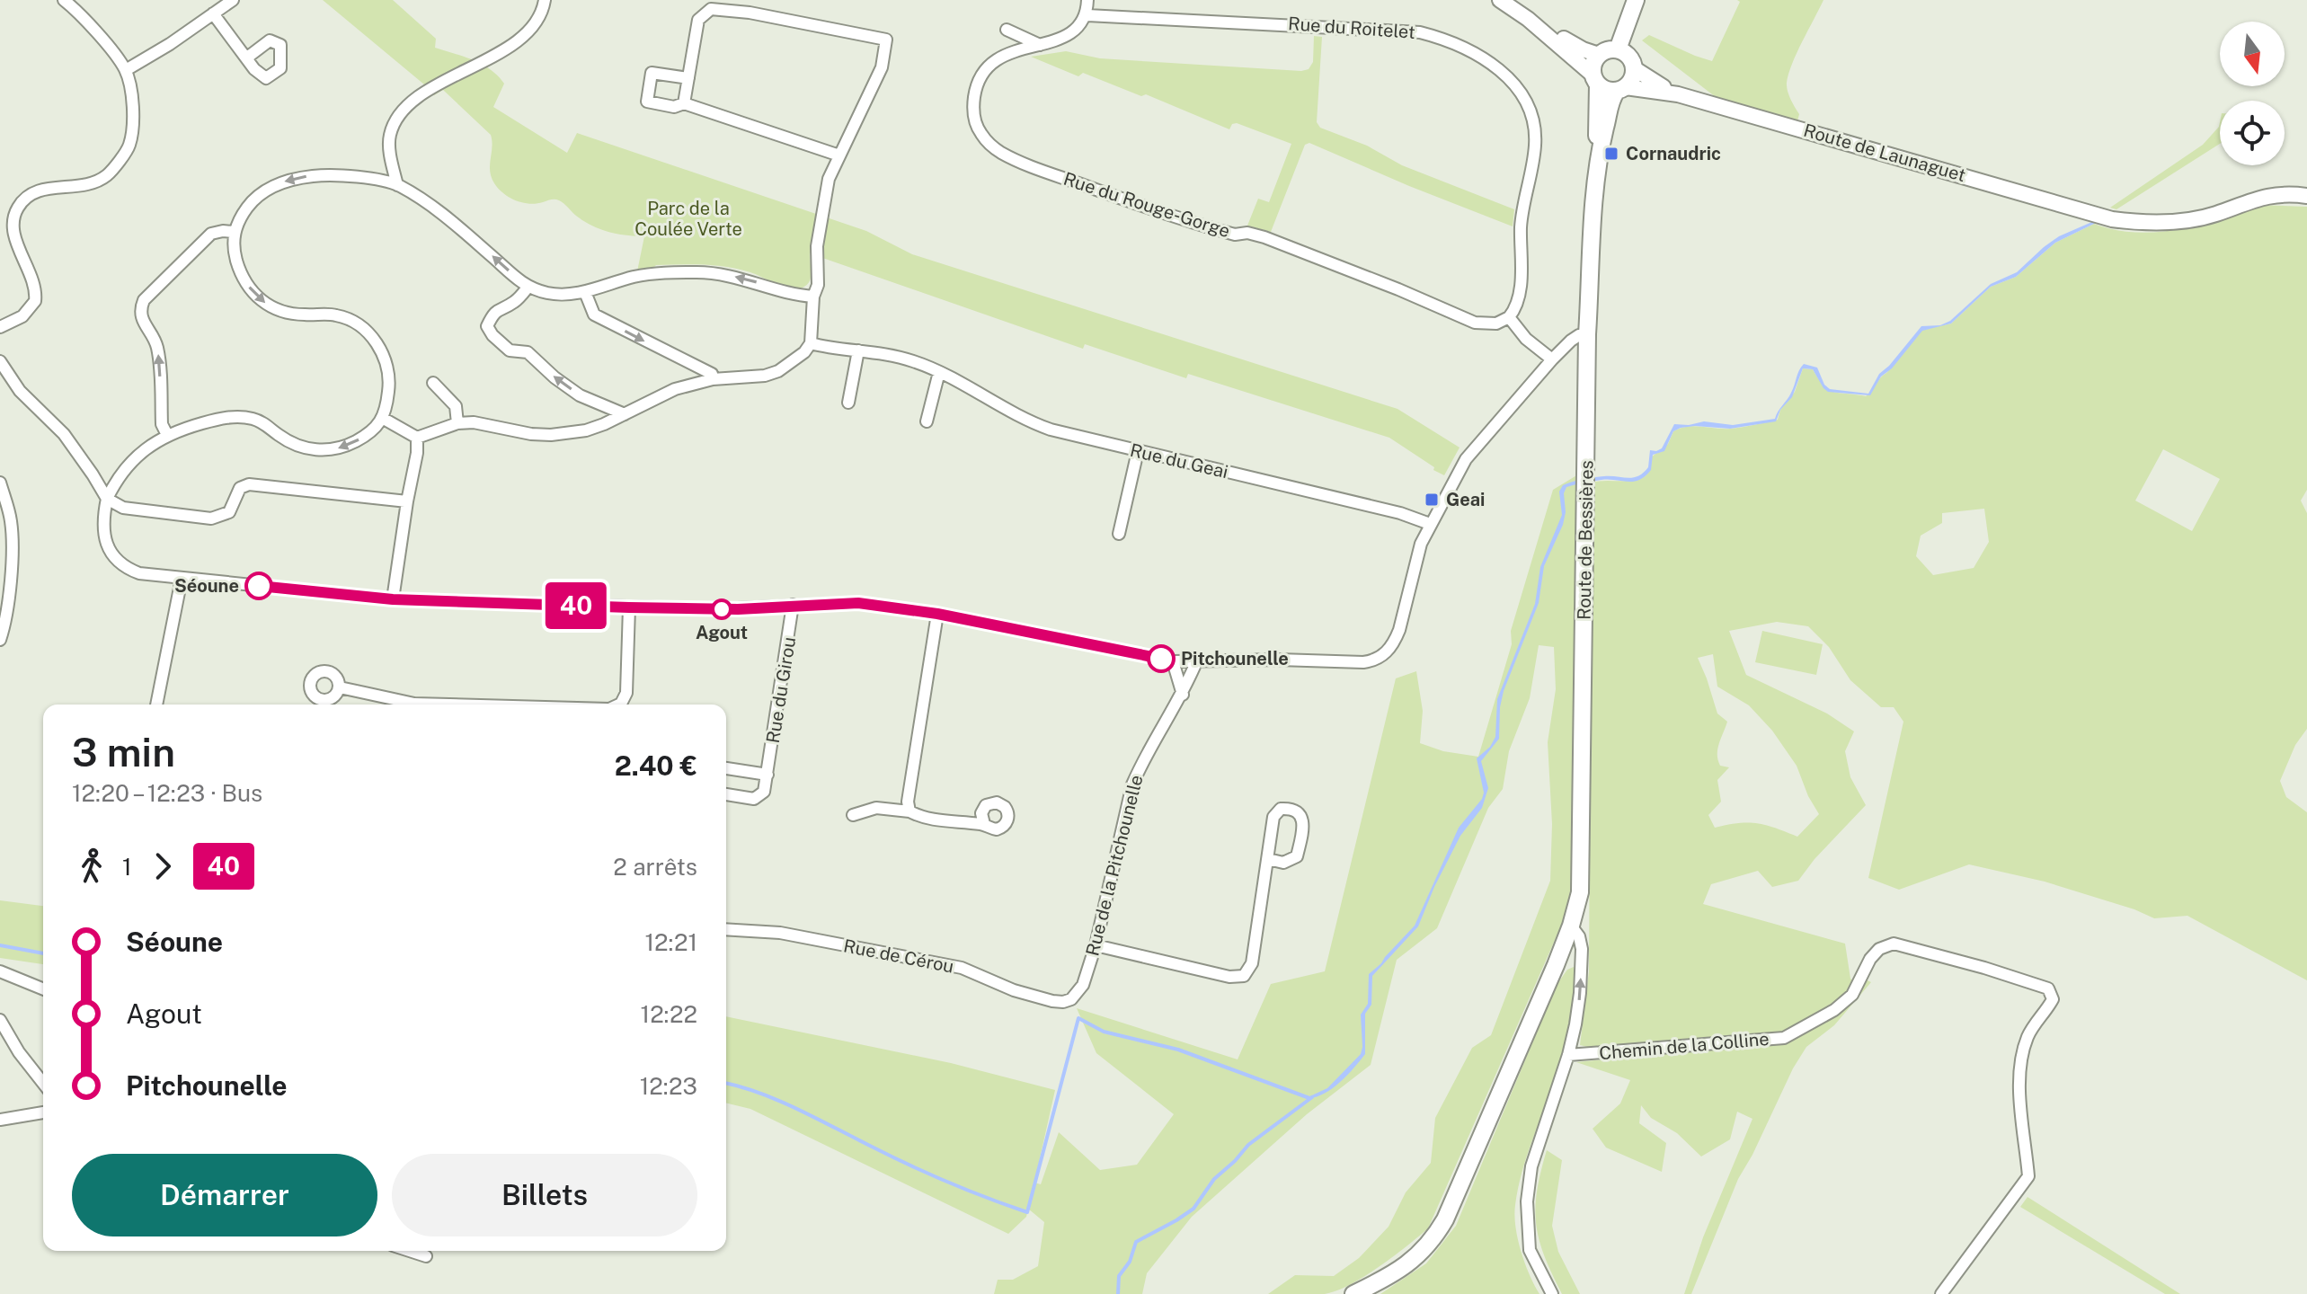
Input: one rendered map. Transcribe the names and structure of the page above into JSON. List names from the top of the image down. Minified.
{"streets":{"main road":["Route de Bessières"],"street":["Rue du Roitelet","Route de Launaguet","Rue du Rouge-Gorge","Rue du Geai","Rue du Girou","Rue de la Pitchounelle","Rue de Cérou","Chemin de la Colline"]},"crossings":[["Rue du Roitelet","Rue du Rouge-Gorge"],["Route de Launaguet","Route de Bessières"],["Rue de la Pitchounelle","Rue de Cérou"]],"parks":["Parc de la Coulée Verte"],"places":{"transit":["Cornaudric","Geai"],"other":["Séoune","Agout","Pitchounelle"]},"lines":["bus line 40"],"north":"bottom","page":{"on_map":"40","heading":["3 min","12:20 – 12:23 · Bus","2.40 €"],"legs":["1","40","2 arrêts"],"list":[{"name":"Séoune","value":"12:21"},{"name":"Agout","value":"12:22"},{"name":"Pitchounelle","value":"12:23"}],"buttons":["Démarrer","Billets"]}}
